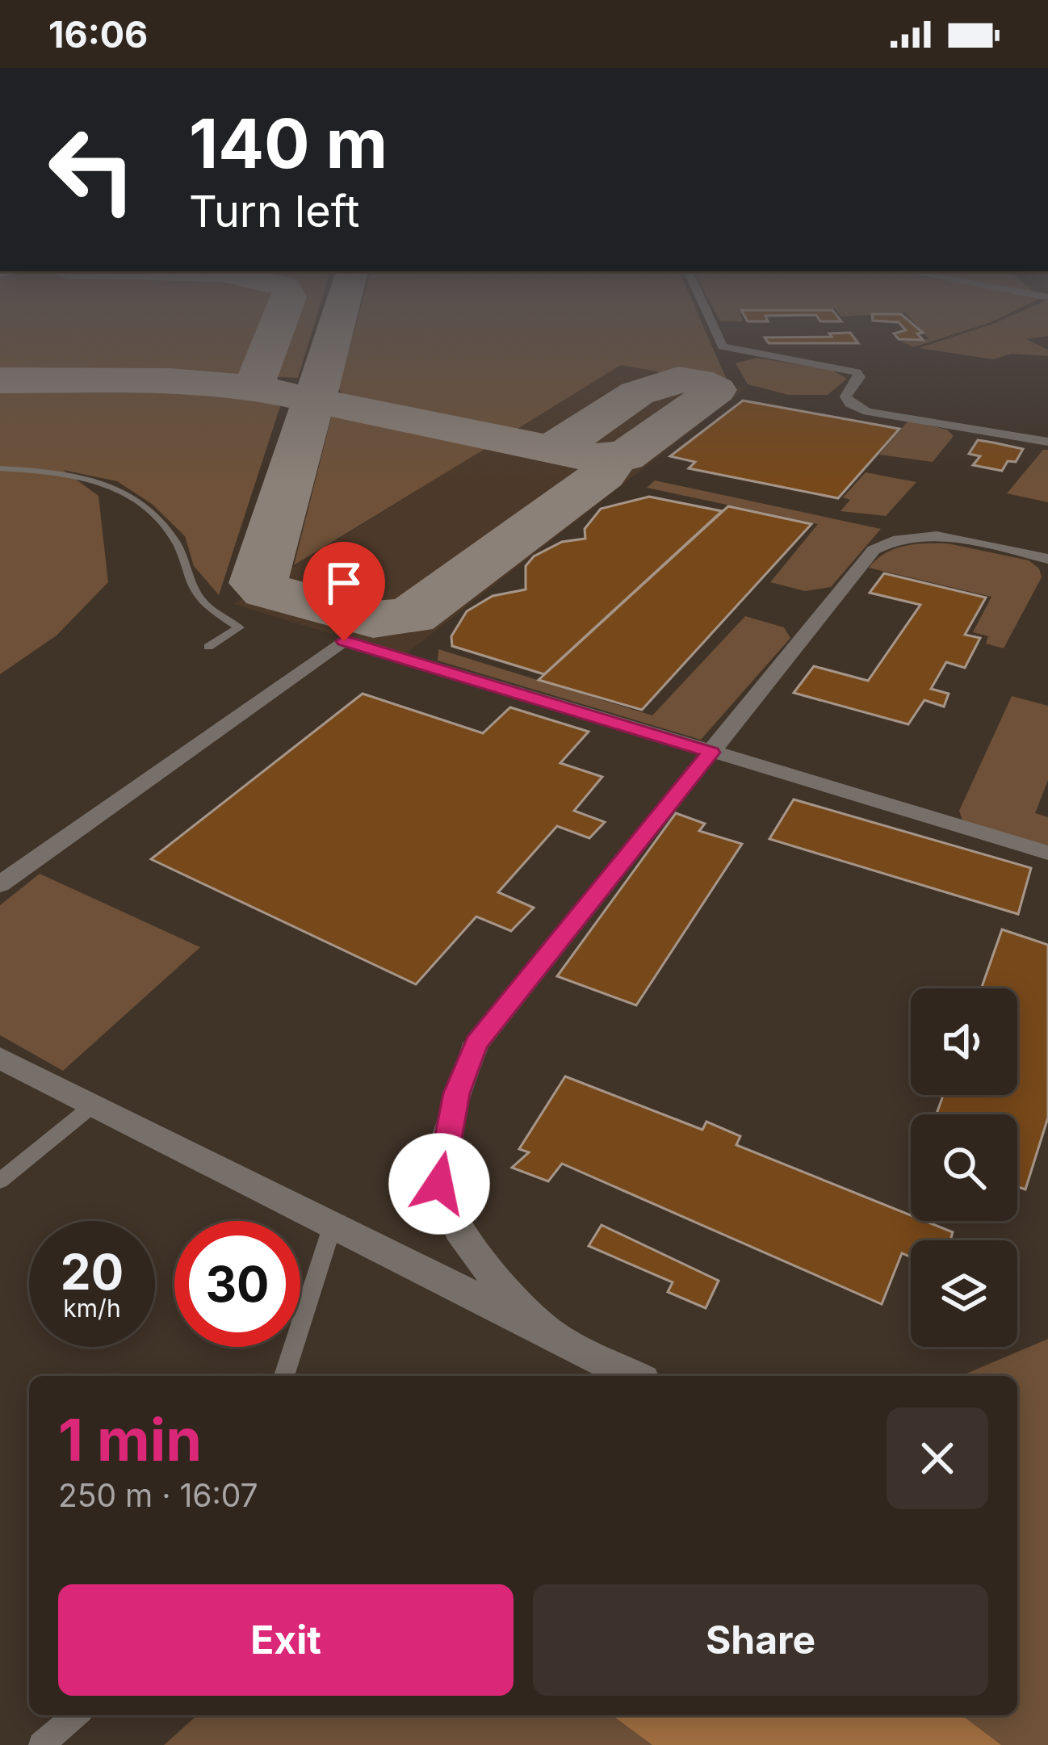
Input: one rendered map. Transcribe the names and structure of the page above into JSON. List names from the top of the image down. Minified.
{"page":{"status":"16:06","turn":["140 m","Turn left"],"speed":"20 km/h","limit":"30","heading":["1 min","250 m · 16:07"],"buttons":["Exit","Share"]}}
